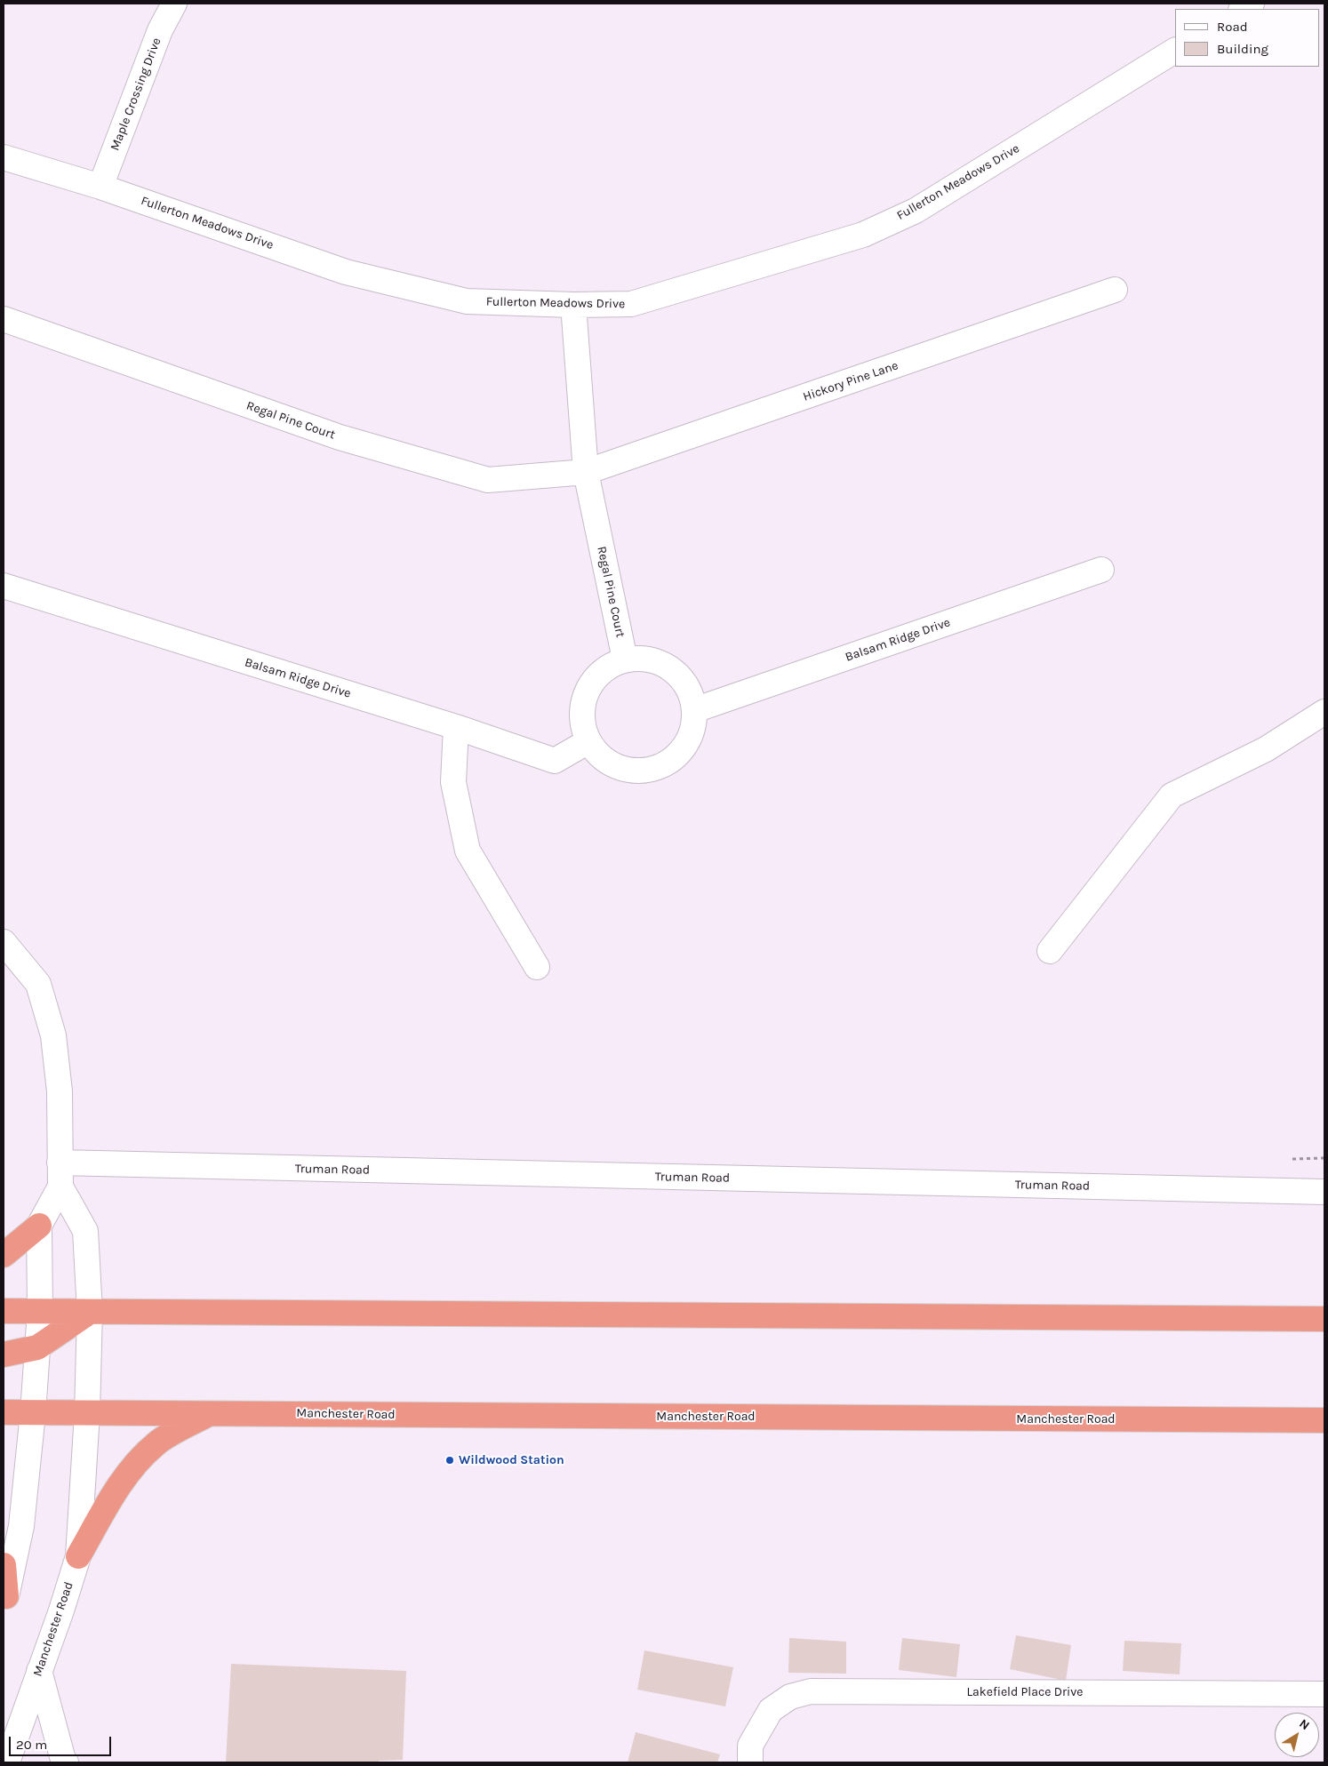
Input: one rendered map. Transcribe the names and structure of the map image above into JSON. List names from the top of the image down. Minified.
{"streets":{"highway":["Manchester Road"],"street":["Maple Crossing Drive","Fullerton Meadows Drive","Hickory Pine Lane","Regal Pine Court","Balsam Ridge Drive","Truman Road","Lakefield Place Drive"]},"crossings":[["Maple Crossing Drive","Fullerton Meadows Drive"],["Fullerton Meadows Drive","Regal Pine Court"],["Hickory Pine Lane","Regal Pine Court"],["Regal Pine Court","Balsam Ridge Drive"],["Truman Road","Manchester Road"]],"places":["Wildwood Station"],"legend":["Road","Building"],"scale_bar":"20 m","north":"top right"}
